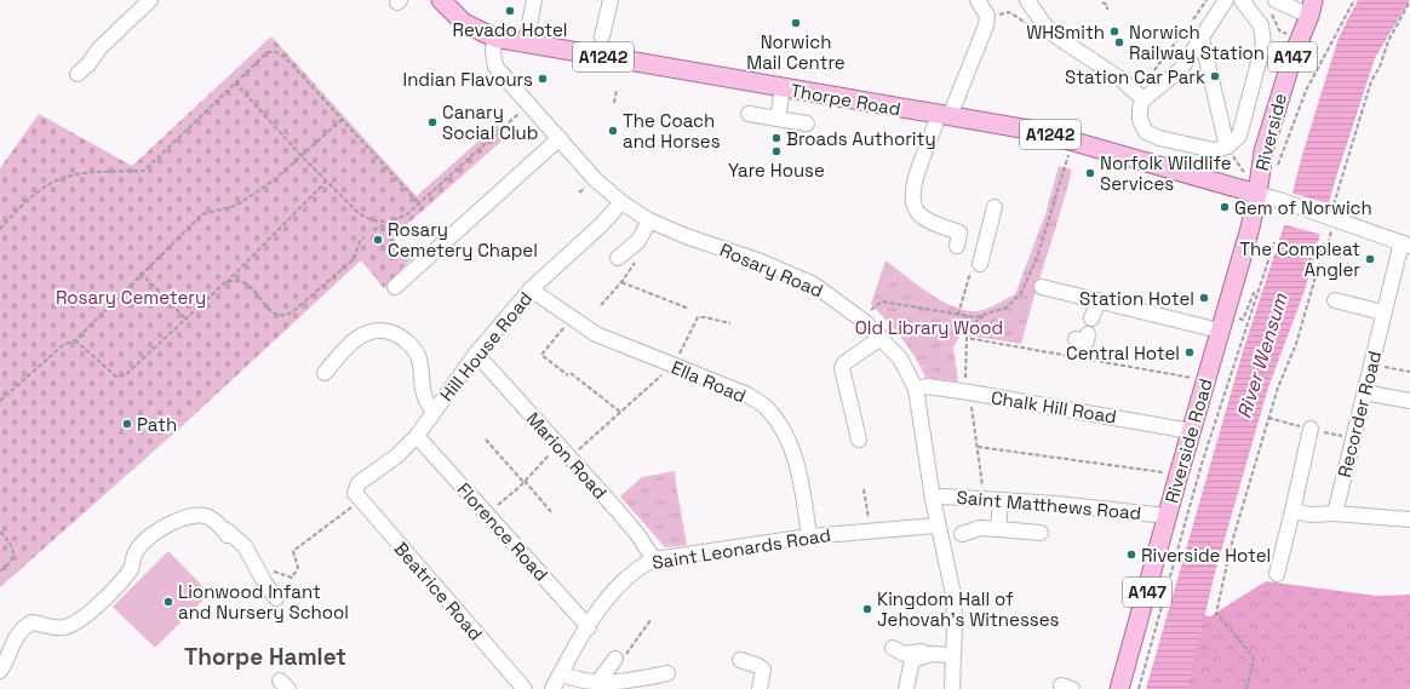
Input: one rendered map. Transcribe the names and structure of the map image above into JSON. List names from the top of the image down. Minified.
{"streets":{"main road":["A1242","A147","Thorpe Road","Riverside","Riverside Road"],"street":["Rosary Road","Hill House Road","Ella Road","Chalk Hill Road","Recorder Road","Marion Road","Saint Matthews Road","Florence Road","Saint Leonards Road","Beatrice Road"]},"crossings":[["Thorpe Road","Riverside"],["Thorpe Road","Rosary Road"],["Thorpe Road","Riverside Road"],["Riverside","Riverside Road"],["Rosary Road","Hill House Road"],["Rosary Road","Chalk Hill Road"],["Rosary Road","Saint Matthews Road"],["Rosary Road","Saint Leonards Road"],["Hill House Road","Ella Road"],["Hill House Road","Marion Road"],["Hill House Road","Florence Road"],["Hill House Road","Beatrice Road"],["Ella Road","Saint Leonards Road"],["Chalk Hill Road","Riverside Road"],["Riverside Road","Saint Matthews Road"],["Marion Road","Saint Leonards Road"],["Florence Road","Saint Leonards Road"]],"districts":["Thorpe Hamlet"],"water":["River Wensum"],"parks":["Rosary Cemetery","Old Library Wood"],"places":["Revado Hotel","Norwich Mail Centre","WHSmith","Norwich Railway Station","Station Car Park","Indian Flavours","Canary Social Club","The Coach and Horses","Broads Authority","Yare House","Norfolk Wildlife Services","Gem of Norwich","Rosary Cemetery Chapel","The Compleat Angler","Station Hotel","Central Hotel","Path","Riverside Hotel","Lionwood Infant and Nursery School","Kingdom Hall of Jehovah's Witnesses"]}
